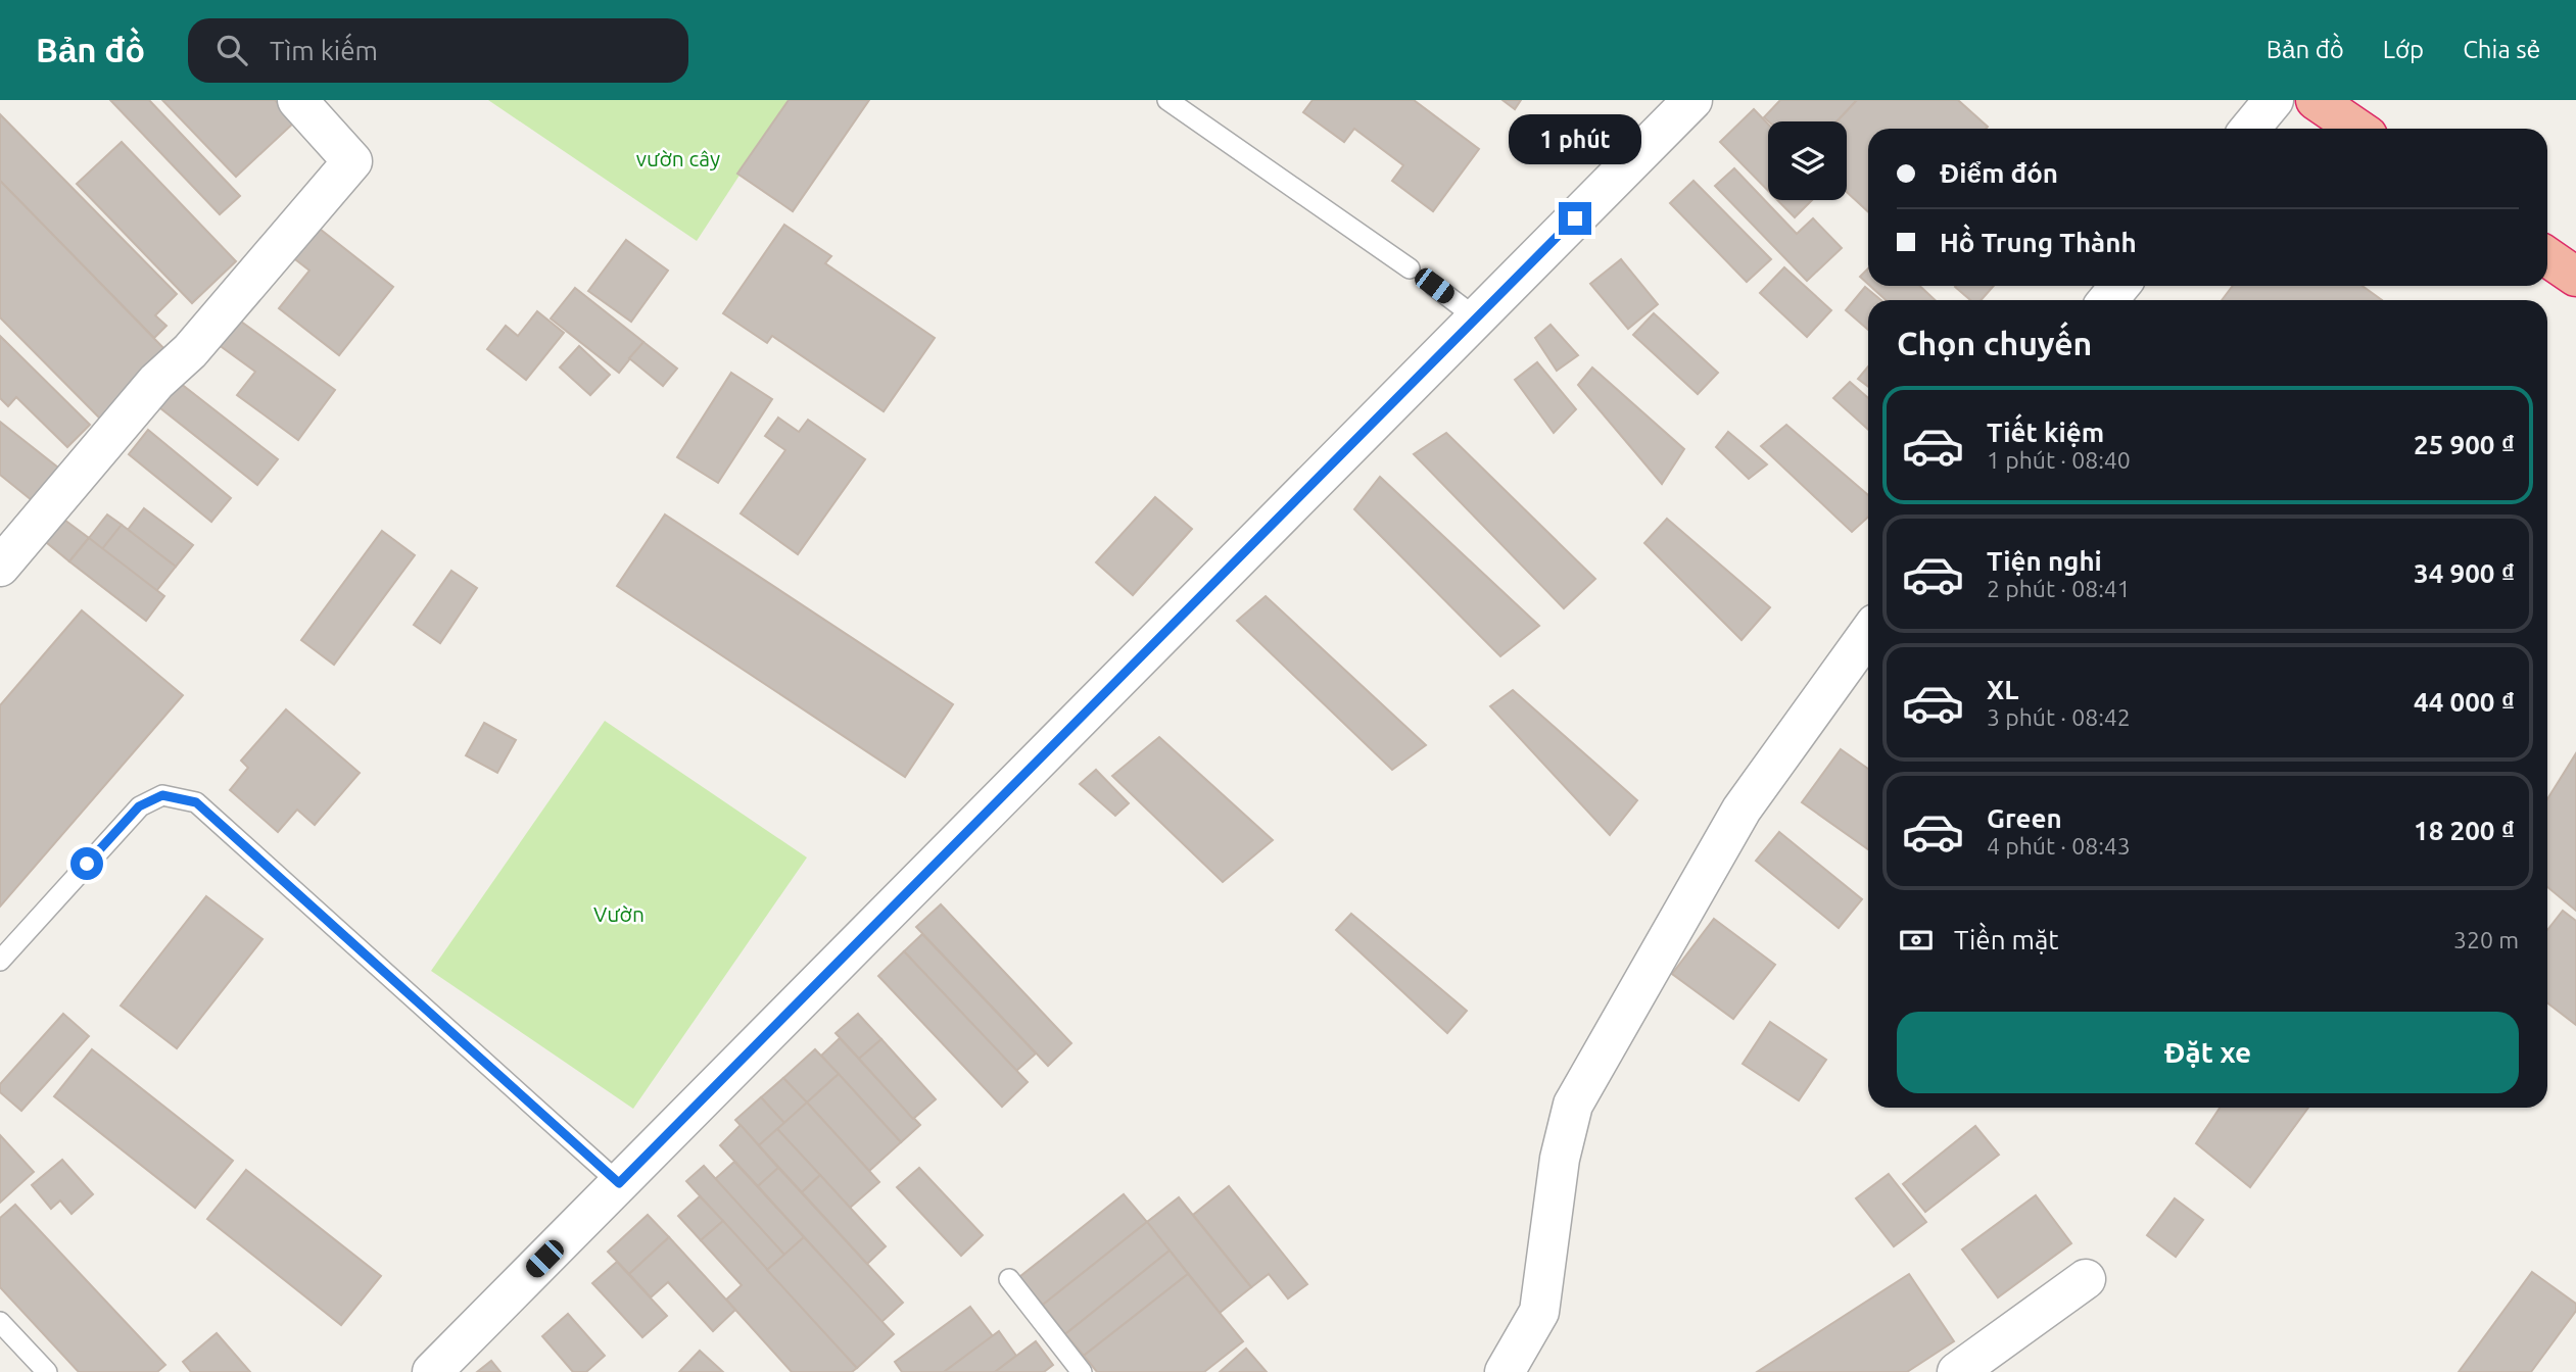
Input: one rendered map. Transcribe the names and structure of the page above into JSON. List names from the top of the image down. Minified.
{"parks":["vườn cây","Vườn"],"page":{"header":"Bản đồ","search":"Tìm kiếm","nav":["Bản đồ","Lớp","Chia sẻ"],"bubble":"1 phút","banner":["Điểm đón","Hồ Trung Thành"],"heading":"Chọn chuyến","list":[{"name":"Tiết kiệm","note":"1 phút · 08:40","value":"25 900 ₫"},{"name":"Tiện nghi","note":"2 phút · 08:41","value":"34 900 ₫"},{"name":"XL","note":"3 phút · 08:42","value":"44 000 ₫"},{"name":"Green","note":"4 phút · 08:43","value":"18 200 ₫"}],"pay":["Tiền mặt","320 m"],"buttons":"Đặt xe"}}
